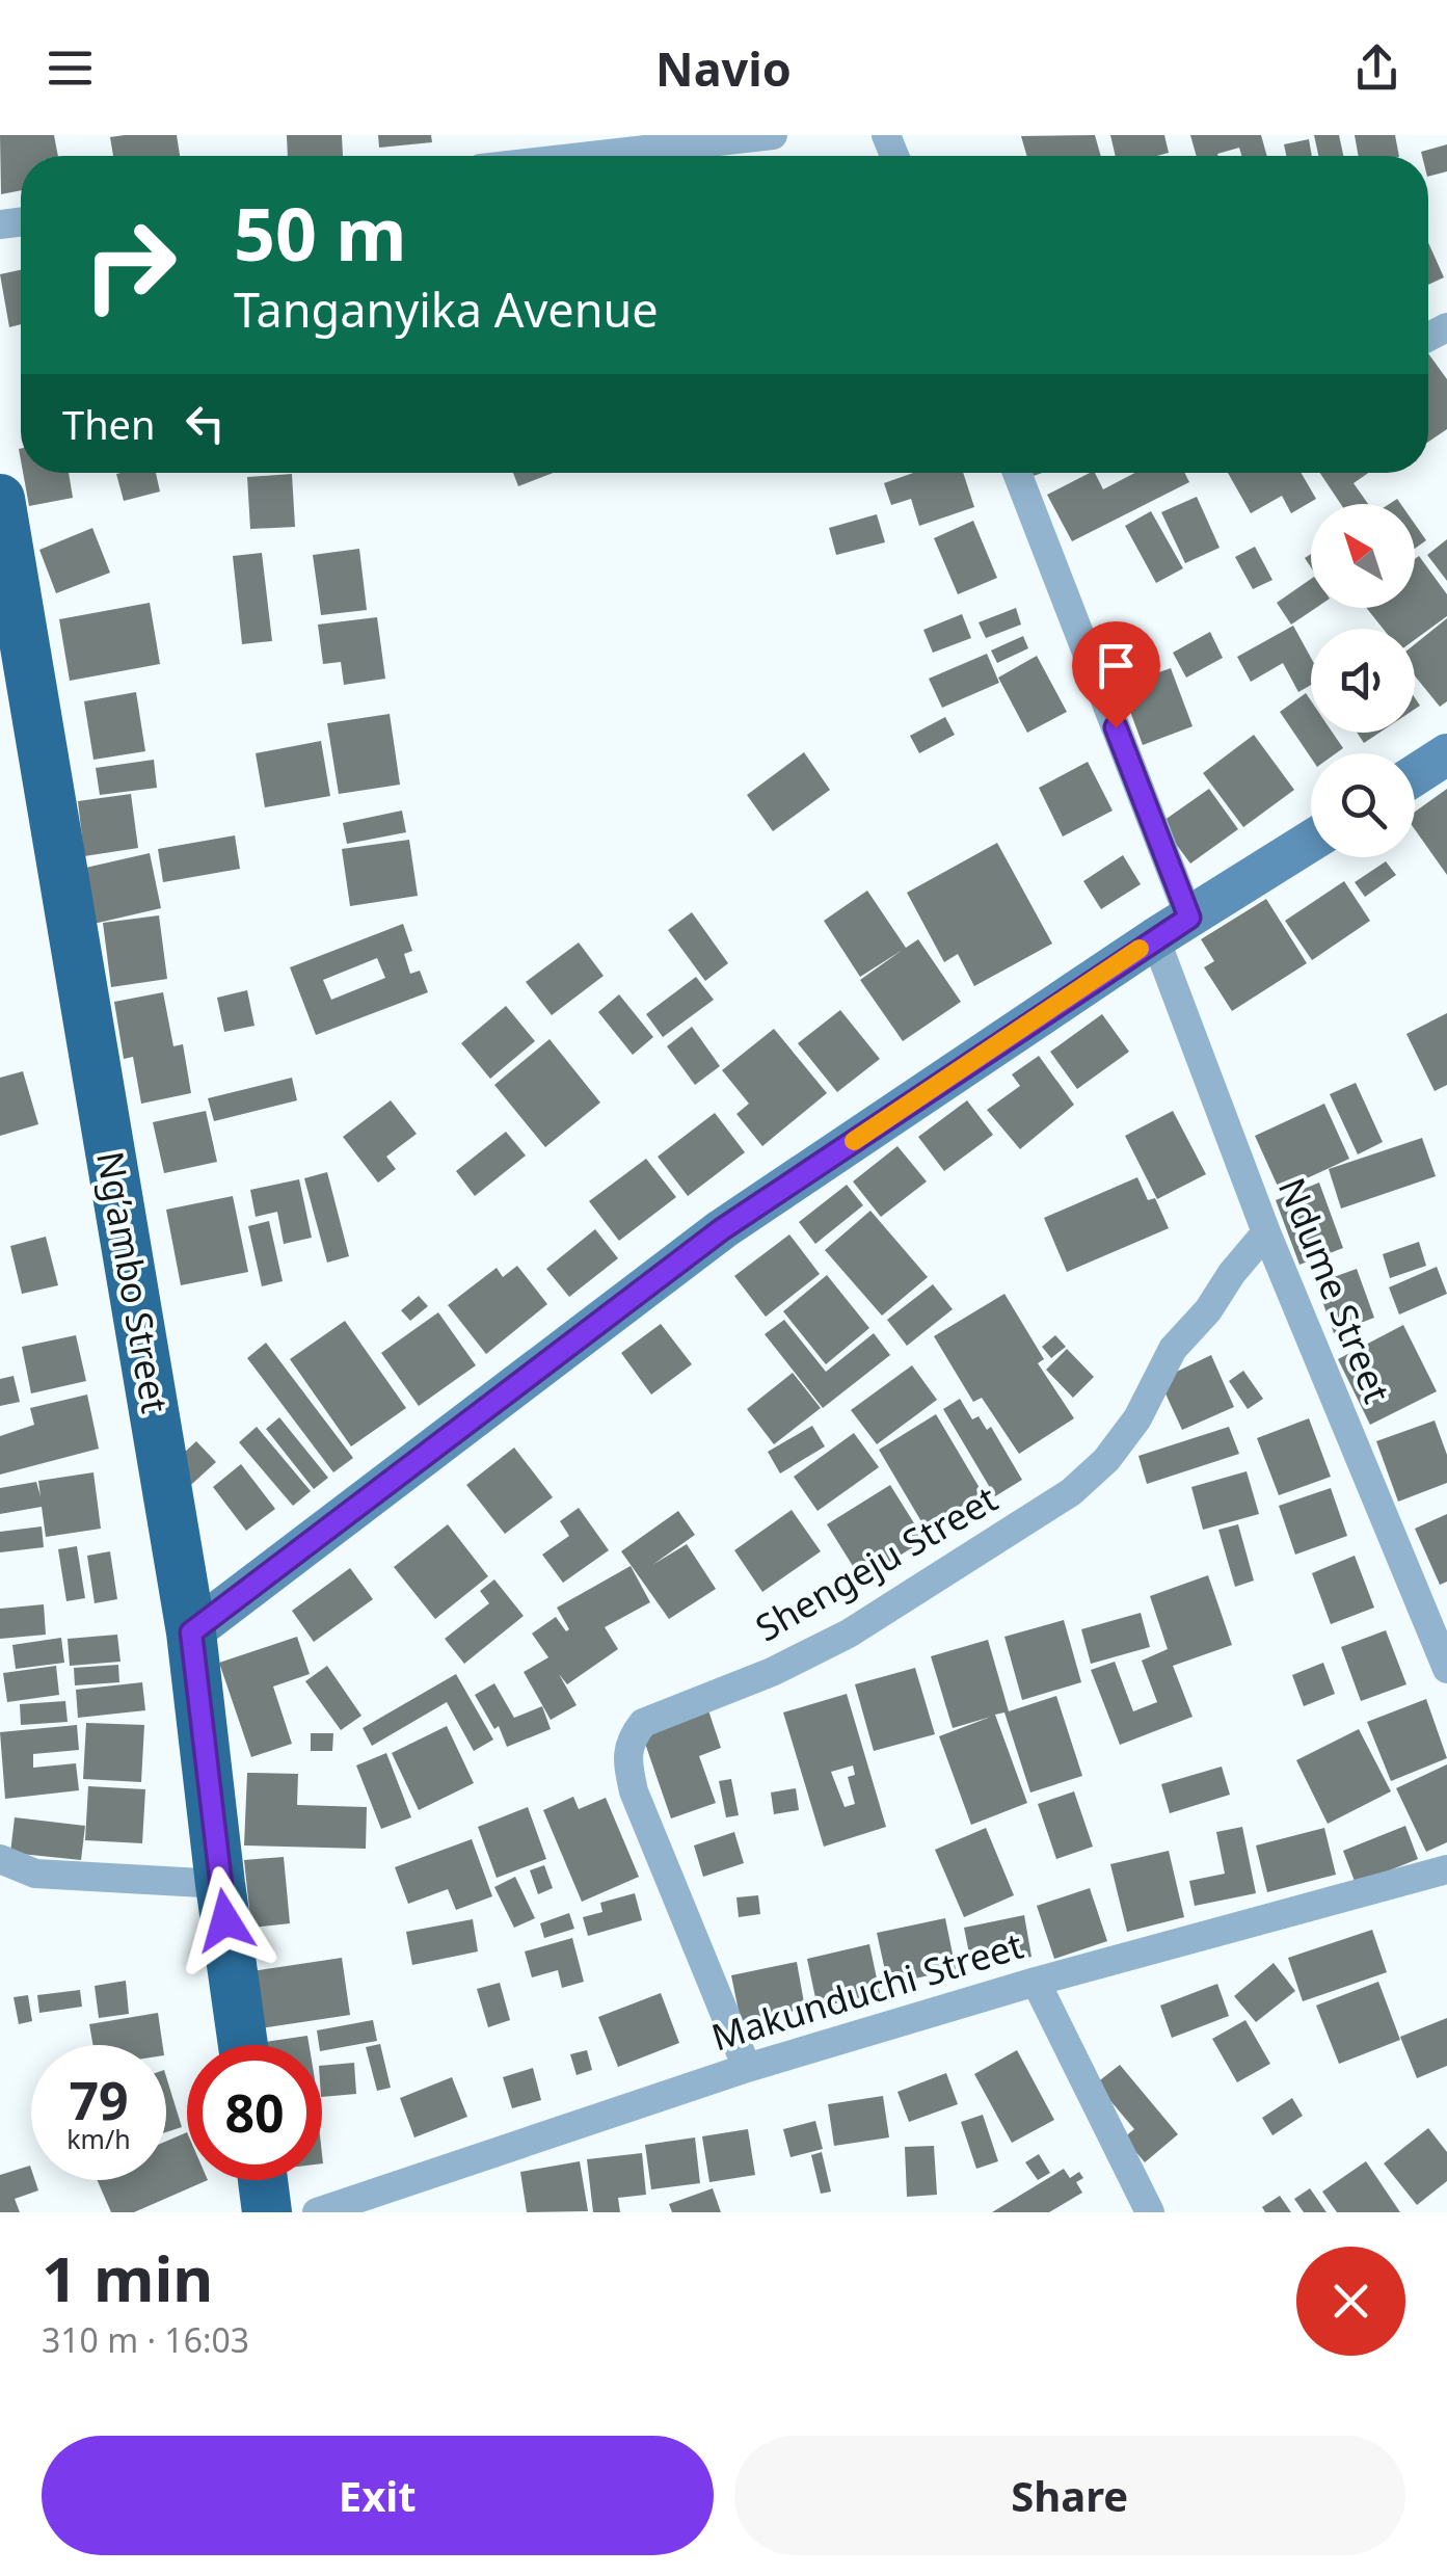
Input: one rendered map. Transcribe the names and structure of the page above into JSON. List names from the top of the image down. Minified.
{"streets":{"highway":["Ng’ambo Street"],"street":["Ndume Street","Shengeju Street","Makunduchi Street"]},"crossings":[["Ndume Street","Shengeju Street"],["Shengeju Street","Makunduchi Street"]],"north":"top left","page":{"header":"Navio","turn":["50 m","Tanganyika Avenue"],"then":"Then","speed":"79 km/h","limit":"80","heading":["1 min","310 m · 16:03"],"buttons":["Exit","Share"]}}
